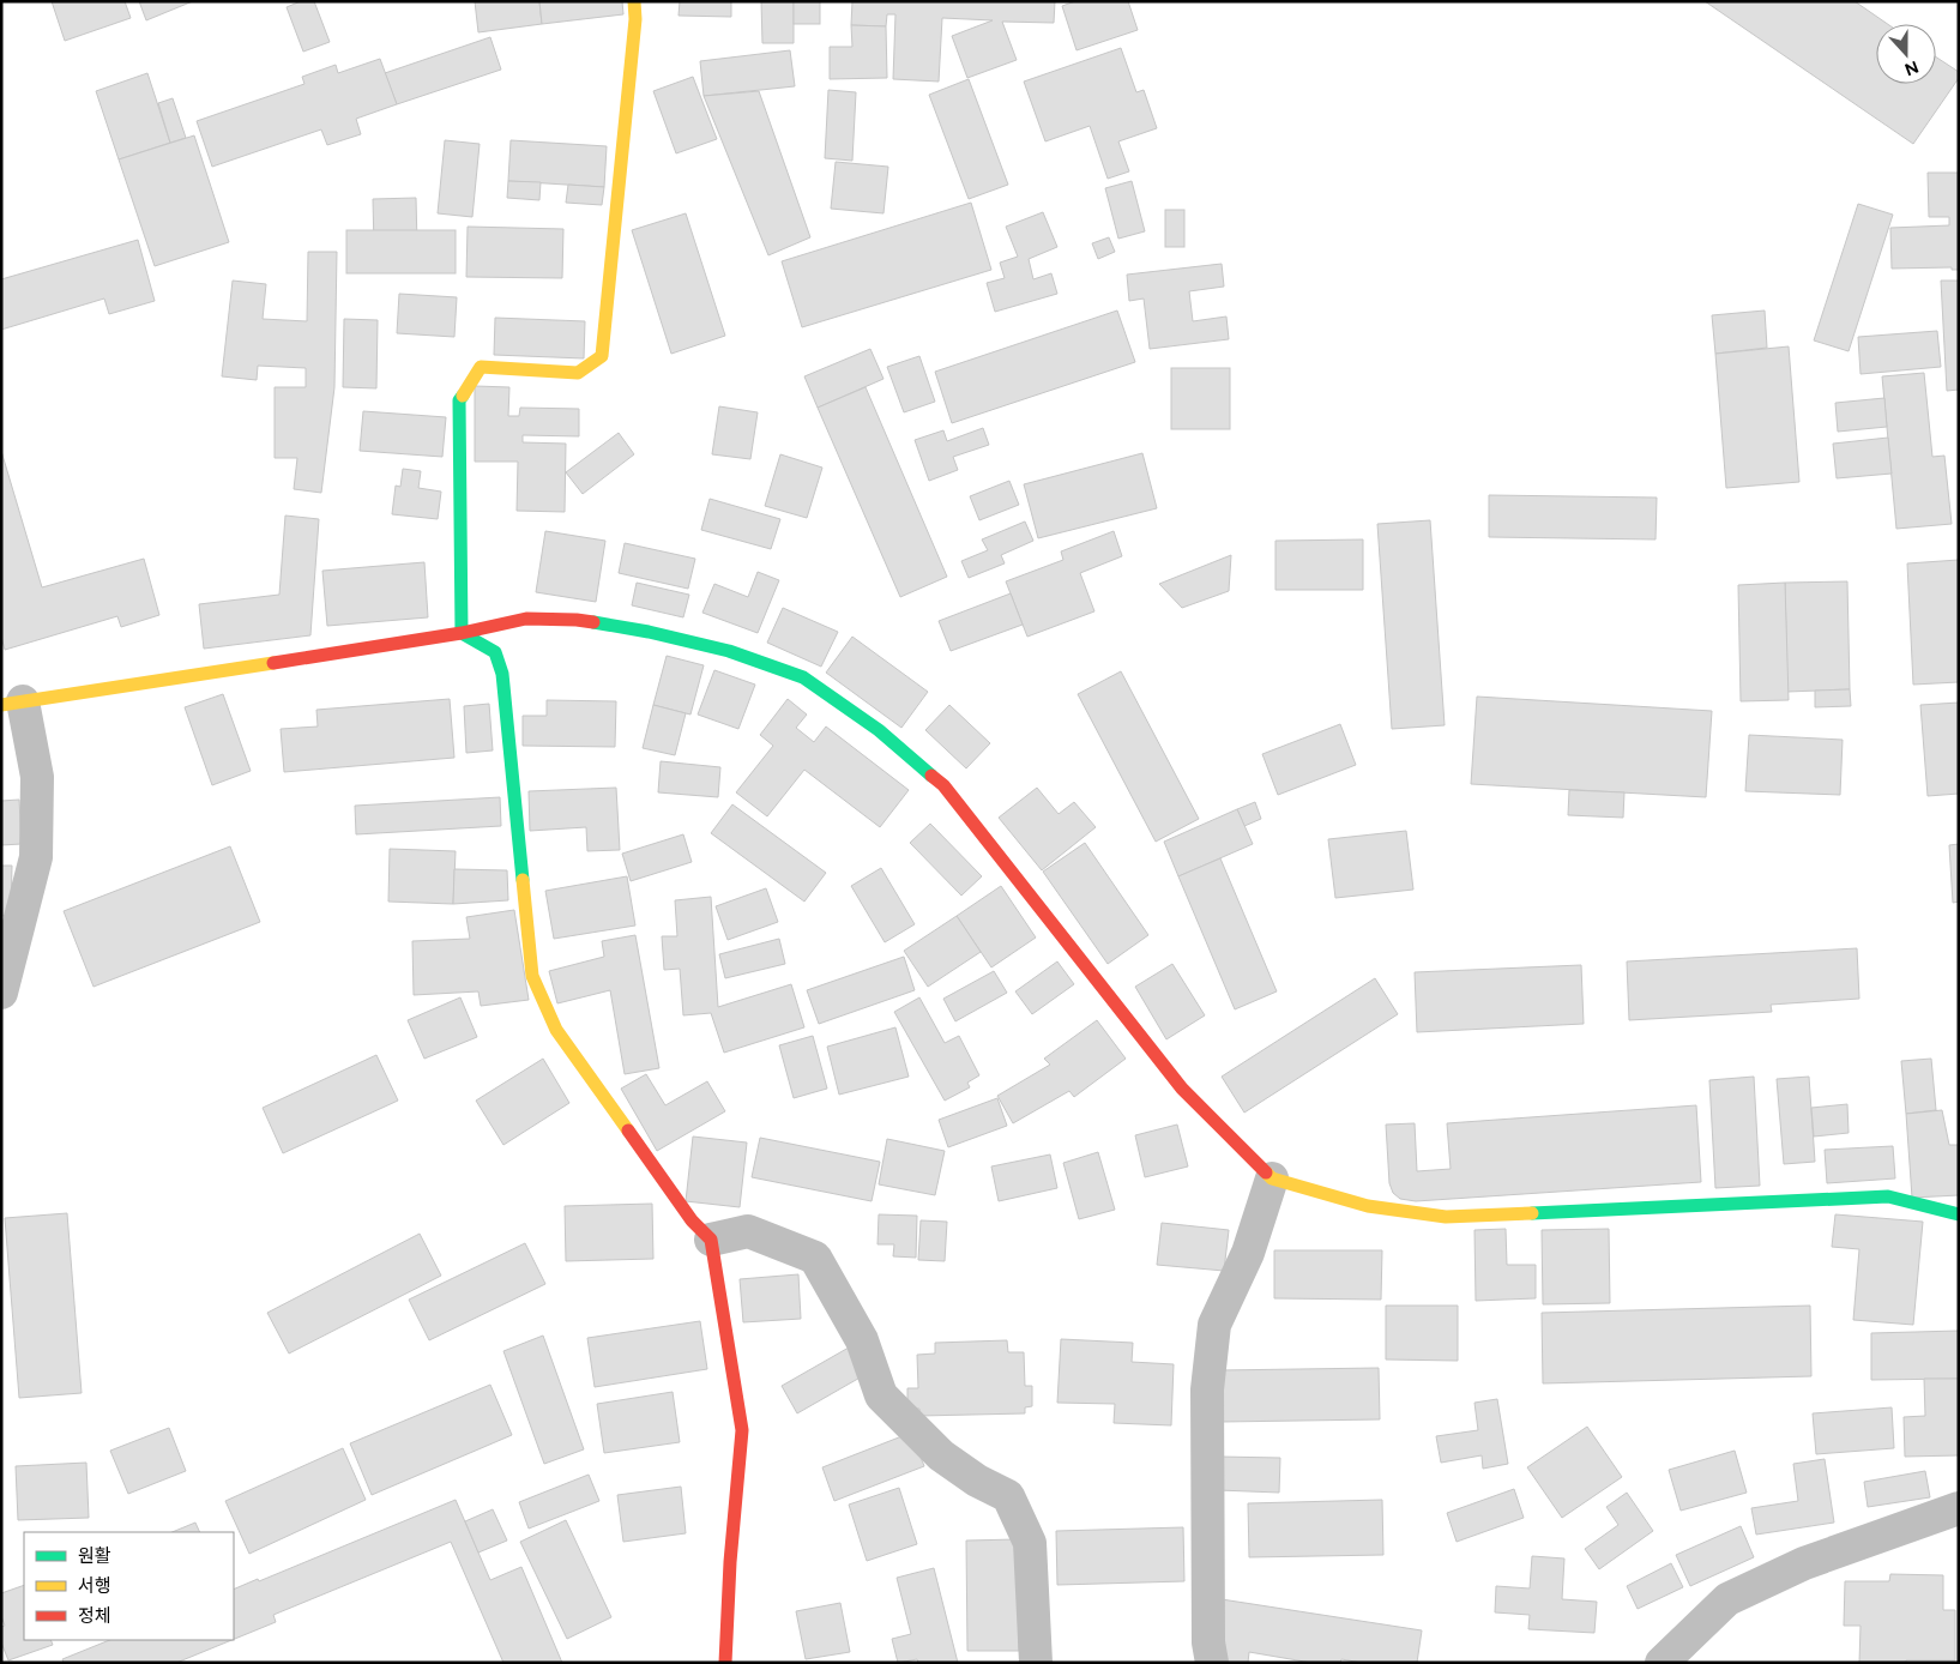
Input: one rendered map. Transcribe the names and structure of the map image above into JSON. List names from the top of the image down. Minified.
{"legend":["원활","서행","정체"],"north":"bottom"}
